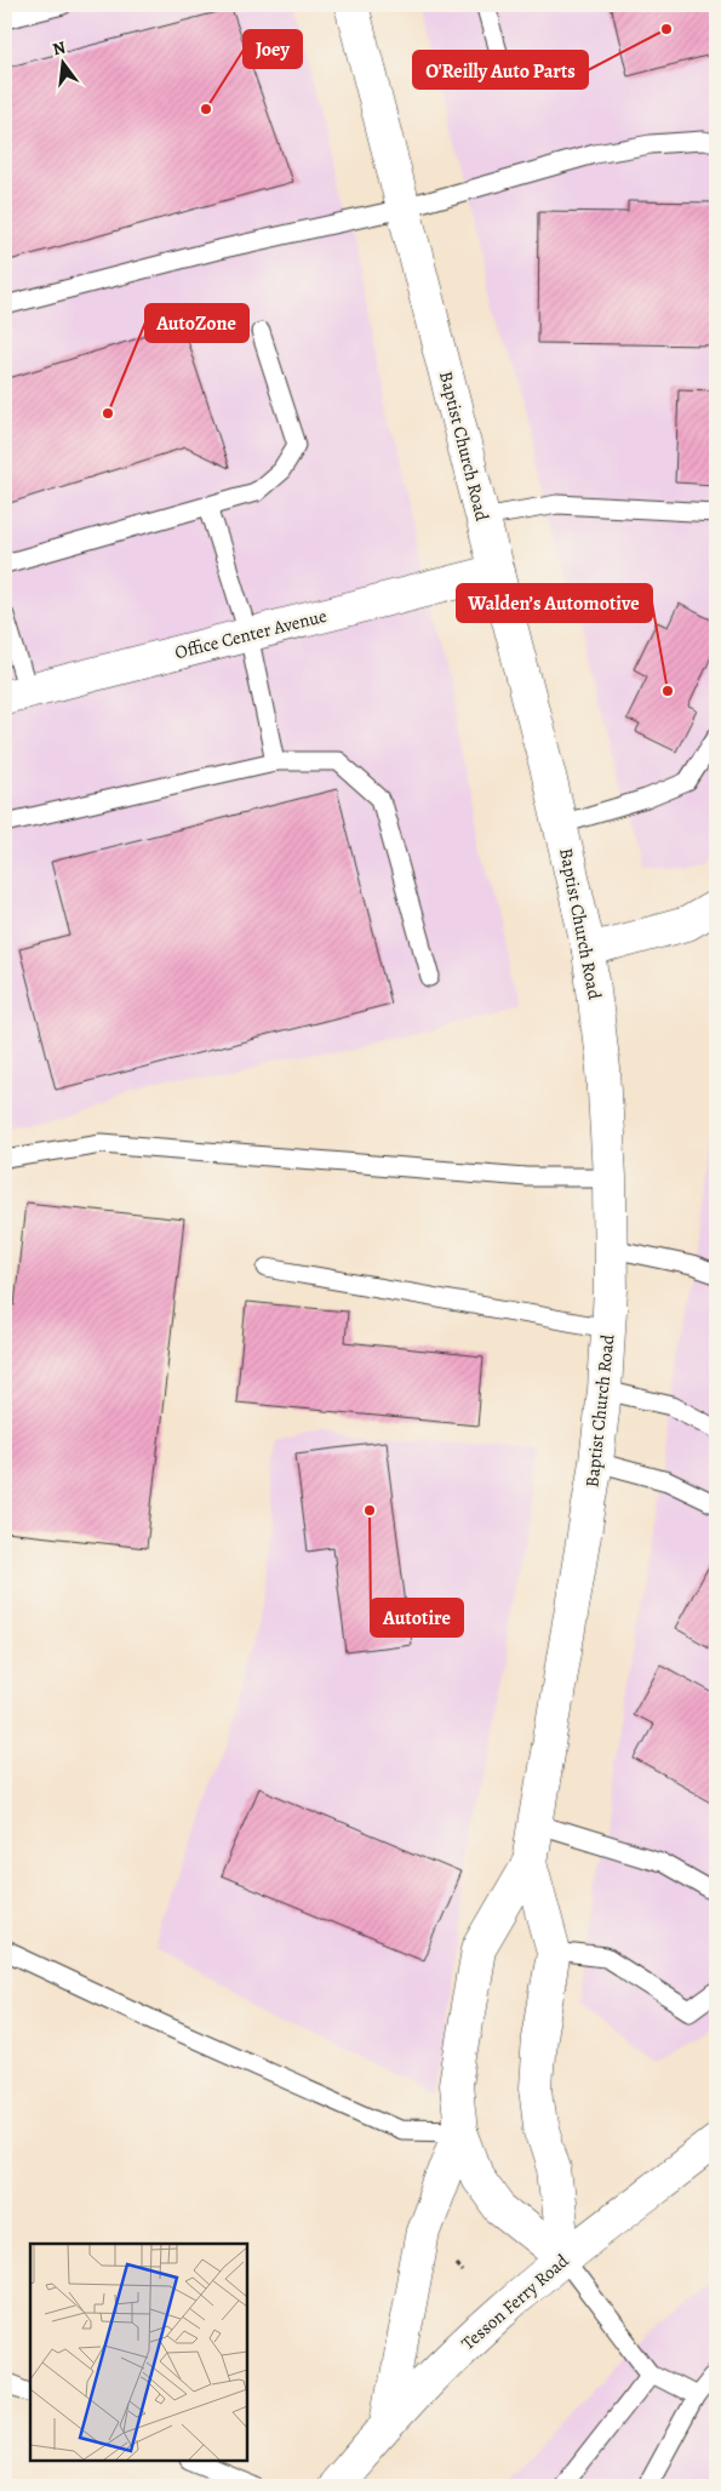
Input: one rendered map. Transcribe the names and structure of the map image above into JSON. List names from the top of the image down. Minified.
{"streets":{"street":["Baptist Church Road","Office Center Avenue","Tesson Ferry Road"]},"crossings":[["Baptist Church Road","Office Center Avenue"],["Baptist Church Road","Tesson Ferry Road"]],"places":["O'Reilly Auto Parts","Joey","AutoZone","Walden’s Automotive","Autotire"],"north":"top"}
